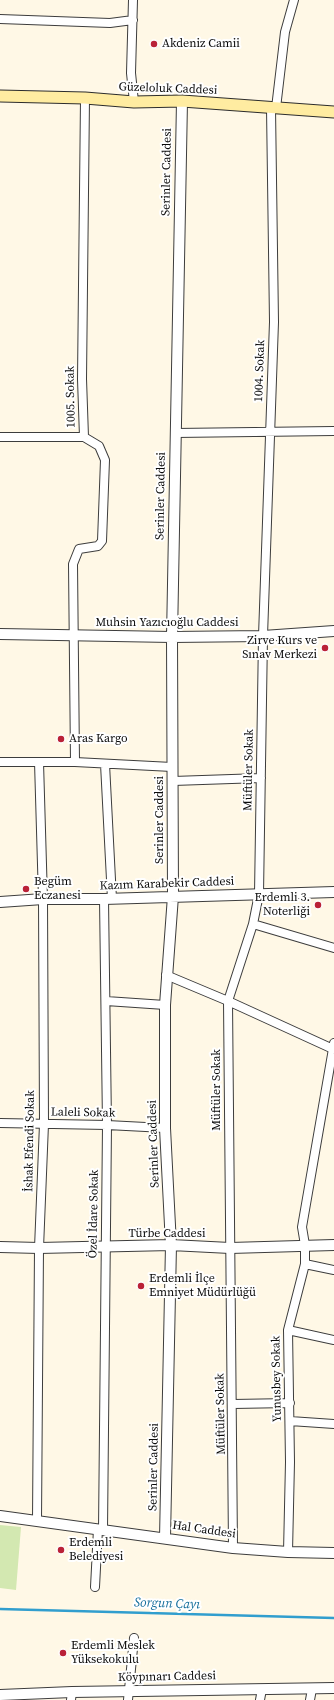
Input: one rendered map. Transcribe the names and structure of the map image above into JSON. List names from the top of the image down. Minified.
{"streets":{"main road":["Güzeloluk Caddesi"],"street":["Serinler Caddesi","1004. Sokak","1005. Sokak","Muhsin Yazıcıoğlu Caddesi","Müftüler Sokak","Kazım Karabekir Caddesi","Laleli Sokak","İshak Efendi Sokak","Özel İdare Sokak","Türbe Caddesi","Yunusbey Sokak","Hal Caddesi","Köypınarı Caddesi"]},"crossings":[["Güzeloluk Caddesi","Serinler Caddesi"],["Güzeloluk Caddesi","1004. Sokak"],["Güzeloluk Caddesi","1005. Sokak"],["Serinler Caddesi","Muhsin Yazıcıoğlu Caddesi"],["Serinler Caddesi","Kazım Karabekir Caddesi"],["Serinler Caddesi","Laleli Sokak"],["Serinler Caddesi","Türbe Caddesi"],["Serinler Caddesi","Hal Caddesi"],["1004. Sokak","Muhsin Yazıcıoğlu Caddesi"],["1004. Sokak","Müftüler Sokak"],["1005. Sokak","Muhsin Yazıcıoğlu Caddesi"],["Muhsin Yazıcıoğlu Caddesi","Müftüler Sokak"],["Müftüler Sokak","Kazım Karabekir Caddesi"],["Müftüler Sokak","Türbe Caddesi"],["Müftüler Sokak","Hal Caddesi"],["Kazım Karabekir Caddesi","İshak Efendi Sokak"],["Kazım Karabekir Caddesi","Özel İdare Sokak"],["Laleli Sokak","İshak Efendi Sokak"],["Laleli Sokak","Özel İdare Sokak"],["İshak Efendi Sokak","Türbe Caddesi"],["İshak Efendi Sokak","Hal Caddesi"],["Özel İdare Sokak","Türbe Caddesi"],["Özel İdare Sokak","Hal Caddesi"],["Türbe Caddesi","Yunusbey Sokak"],["Yunusbey Sokak","Hal Caddesi"]],"water":["Sorgun Çayı"],"places":["Akdeniz Camii","Zirve Kurs ve Sınav Merkezi","Aras Kargo","Begüm Eczanesi","Erdemli 3. Noterliği","Erdemli İlçe Emniyet Müdürlüğü","Erdemli Belediyesi","Erdemli Meslek Yüksekokulu"]}
